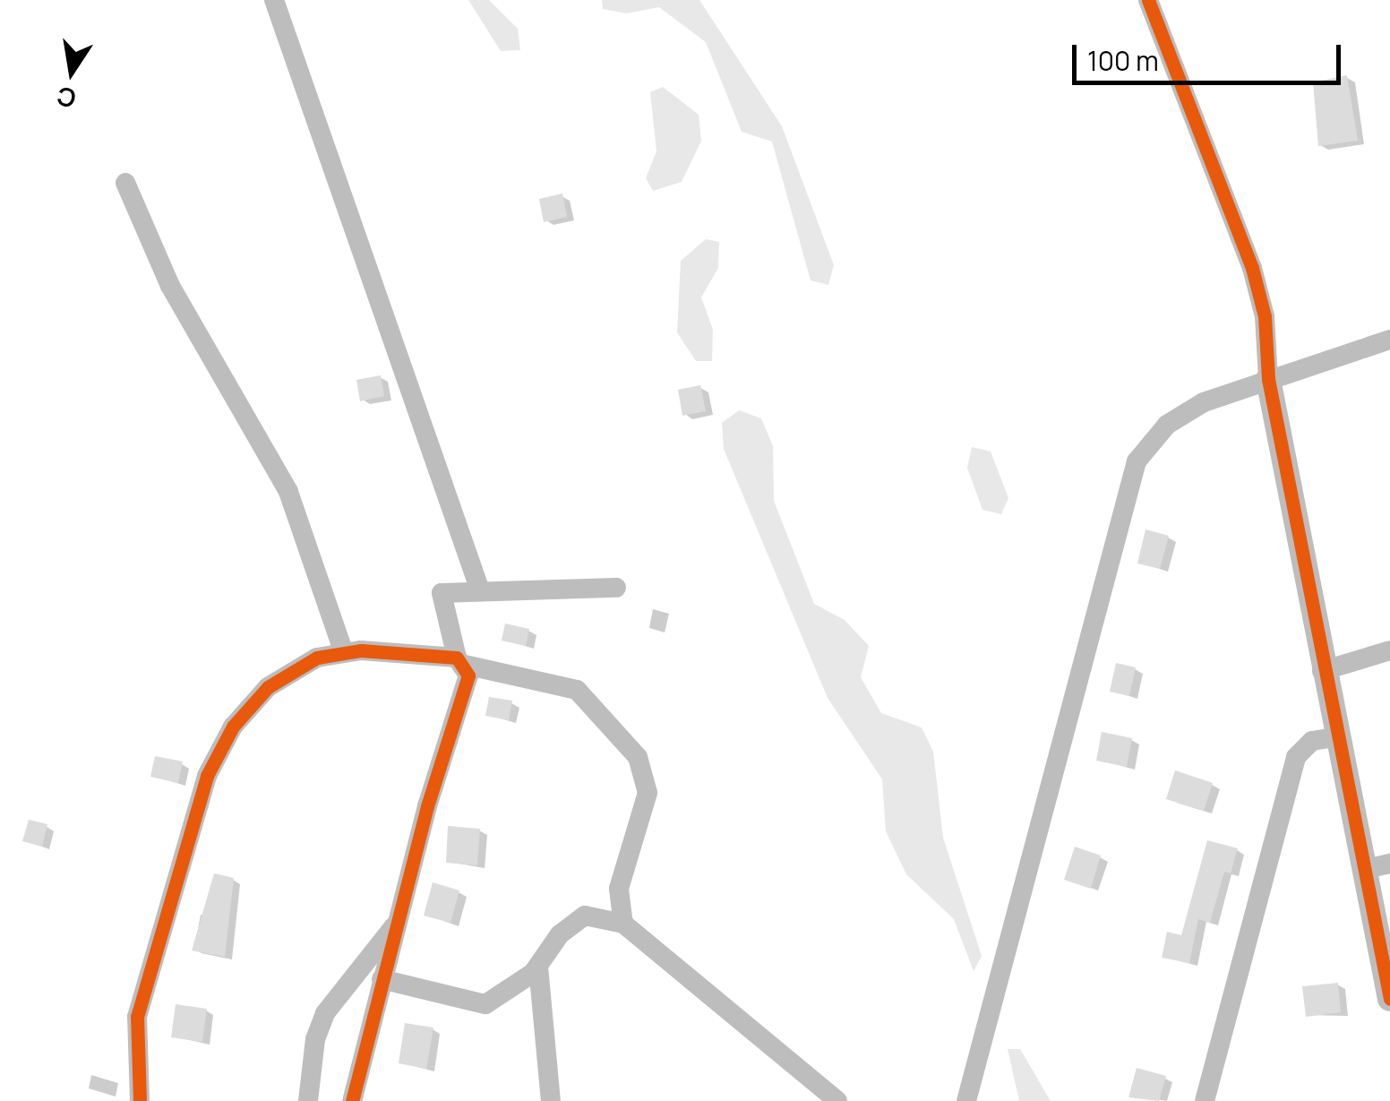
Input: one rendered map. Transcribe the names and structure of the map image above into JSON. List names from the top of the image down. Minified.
{"scale_bar":"100 m","north":"bottom"}
